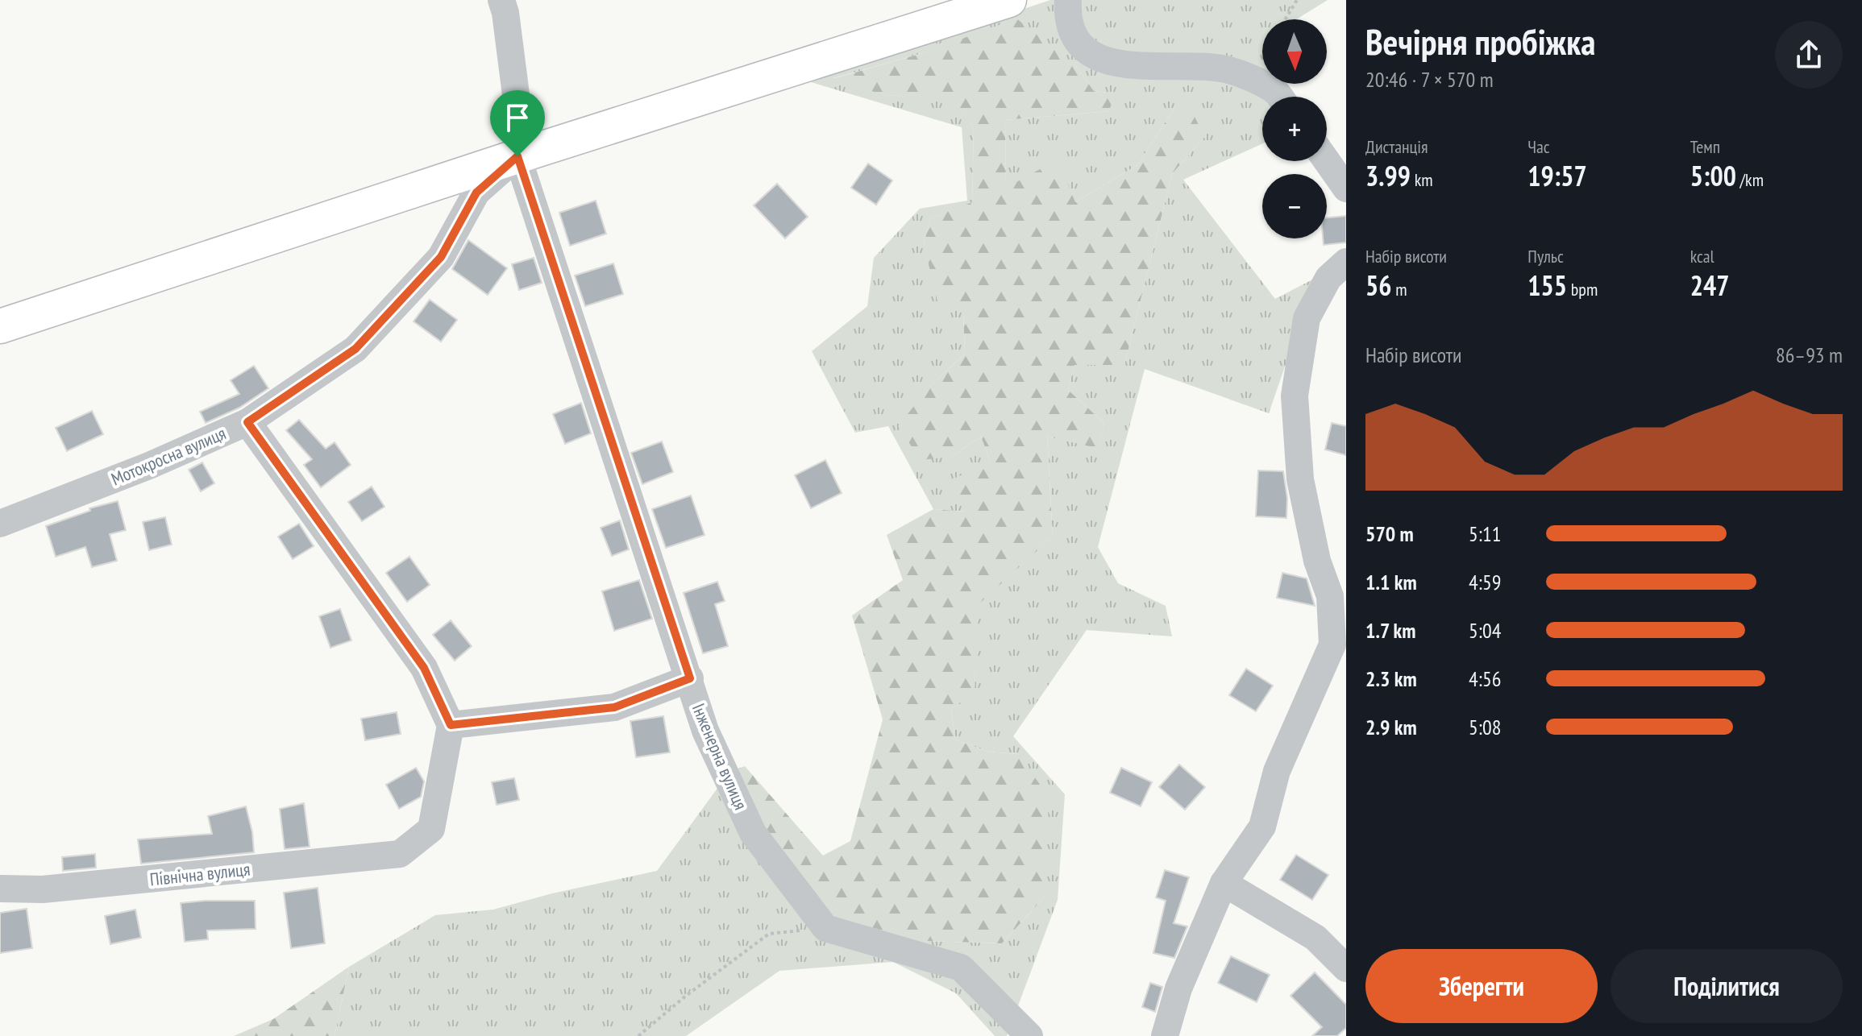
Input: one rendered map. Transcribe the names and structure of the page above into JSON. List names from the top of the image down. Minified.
{"streets":{"street":["Мотокросна вулиця","Інженерна вулиця","Північна вулиця"]},"crossings":[["Мотокросна вулиця","Північна вулиця"]],"north":"bottom","page":{"heading":["Вечірня пробіжка","20:46 · 7 × 570 m"],"map_buttons":["+","−"],"stats":[["Дистанція","3.99 km"],["Час","19:57"],["Темп","5:00 /km"],["Набір висоти","56 m"],["Пульс","155 bpm"],["kcal","247"]],"chart":["Набір висоти","86–93 m"],"list":[{"name":"570 m","note":"5:11"},{"name":"1.1 km","note":"4:59"},{"name":"1.7 km","note":"5:04"},{"name":"2.3 km","note":"4:56"},{"name":"2.9 km","note":"5:08"}],"buttons":["Зберегти","Поділитися"]}}
